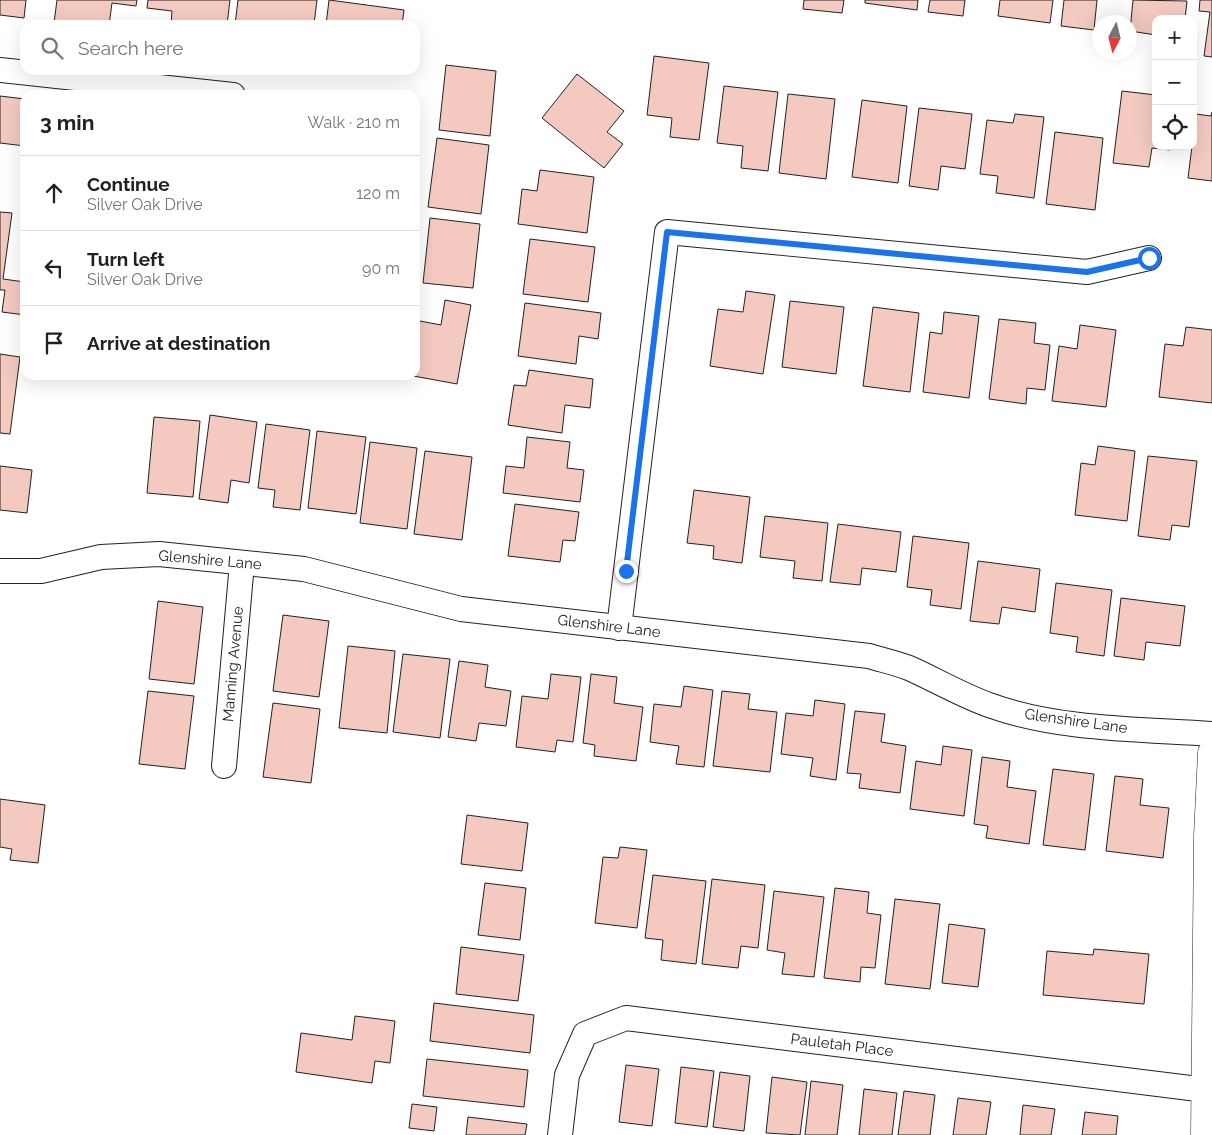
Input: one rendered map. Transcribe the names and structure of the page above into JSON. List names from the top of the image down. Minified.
{"streets":{"street":["Glenshire Lane","Manning Avenue","Pauletah Place"]},"crossings":[["Glenshire Lane","Manning Avenue"]],"north":"bottom","page":{"map_buttons":["+","−"],"search":"Search here","heading":["3 min","Walk · 210 m"],"list":[["Continue","Silver Oak Drive","120 m"],["Turn left","Silver Oak Drive","90 m"],"Arrive at destination"]}}
